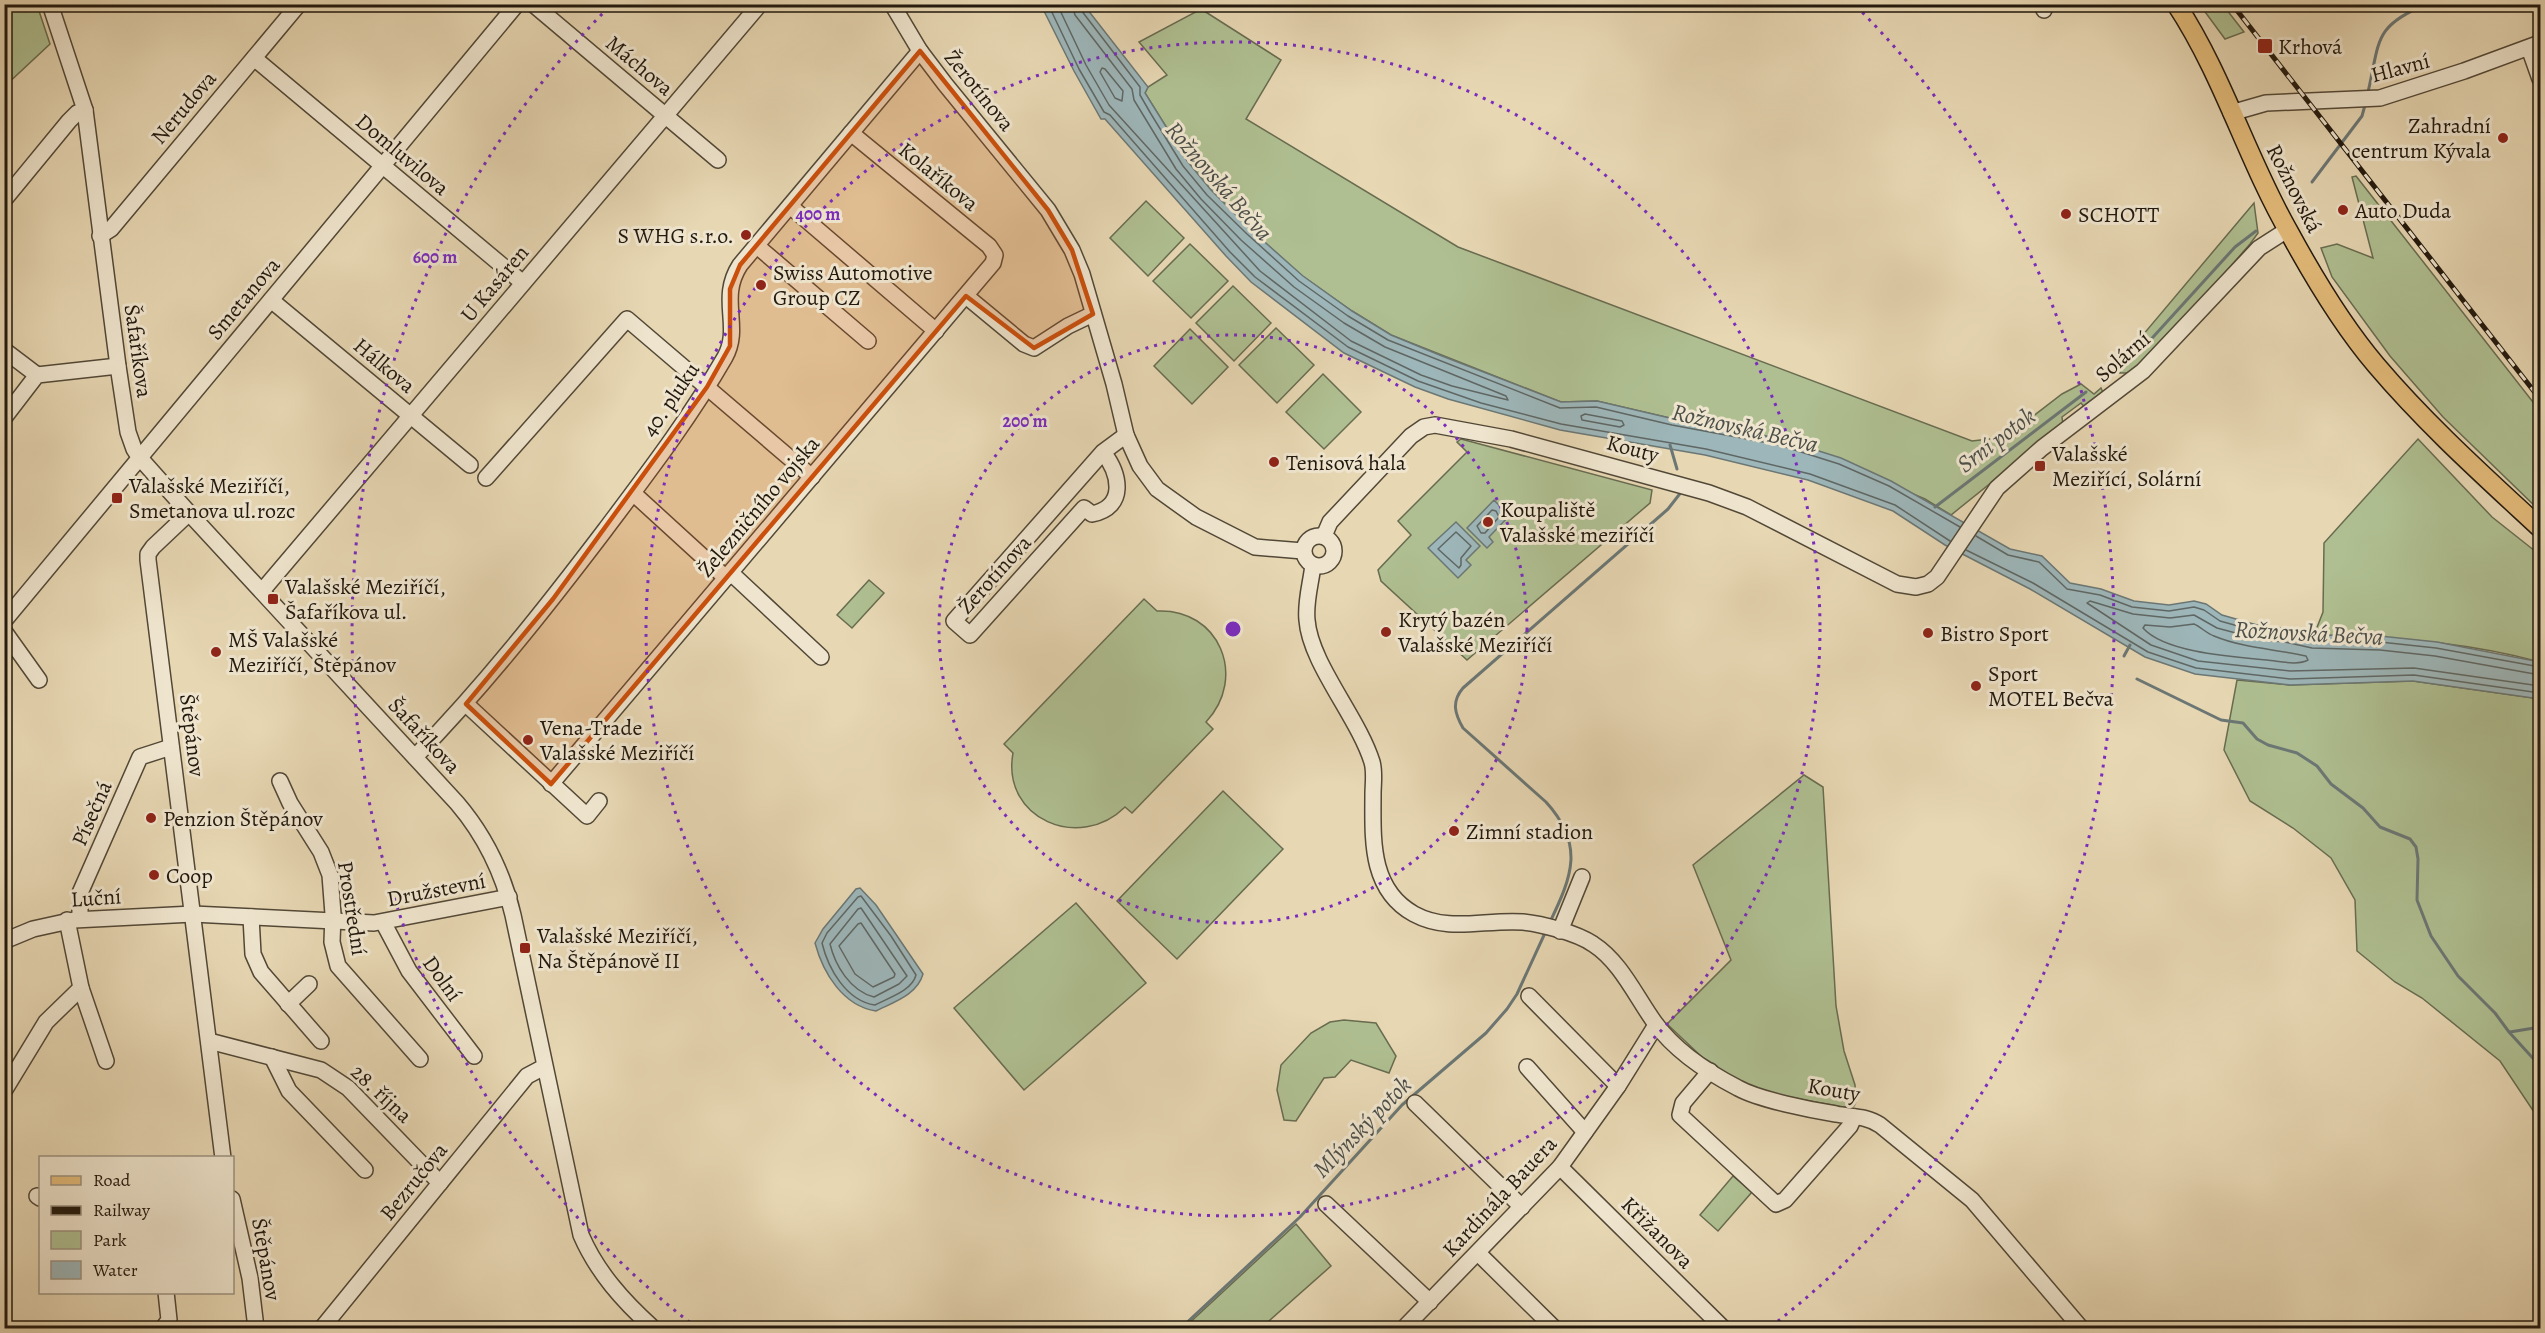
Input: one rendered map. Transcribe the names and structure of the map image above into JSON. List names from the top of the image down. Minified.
{"streets":{"main road":["Rožnovská"],"street":["Máchova","Hlavní","Žerotínova","Nerudova","Domluvilova","Kolaříkova","U Kasáren","Smetanova","Šafaříkova","Solární","Hálkova","40. pluku","Kouty","Železničního vojska","Štěpánov","Písečná","Družstevní","Luční","Prostřední","Dolní","28. října","Bezručova","Kardinála Bauera","Křižanova"]},"crossings":[["Máchova","U Kasáren"],["Hlavní","Rožnovská"],["Žerotínova","40. pluku"],["Žerotínova","Kouty"],["Nerudova","Domluvilova"],["Nerudova","Šafaříkova"],["Domluvilova","U Kasáren"],["Domluvilova","Smetanova"],["Kolaříkova","40. pluku"],["Kolaříkova","Železničního vojska"],["Rožnovská","Solární"],["U Kasáren","Šafaříkova"],["U Kasáren","Hálkova"],["Smetanova","Šafaříkova"],["Smetanova","Hálkova"],["Šafaříkova","40. pluku"],["Šafaříkova","Štěpánov"],["Šafaříkova","Družstevní"],["Šafaříkova","Bezručova"],["Solární","Kouty"],["Kouty","Kardinála Bauera"],["Štěpánov","Písečná"],["Štěpánov","Družstevní"],["Štěpánov","Luční"],["Štěpánov","28. října"],["Písečná","Luční"],["Družstevní","Luční"],["Družstevní","Prostřední"],["Družstevní","Dolní"],["28. října","Bezručova"],["Kardinála Bauera","Křižanova"]],"water":["Rožnovská Bečva","Srní potok","Mlýnský potok"],"places":{"transit":["Krhová","Valašské Meziřící, Solární","Valašské Meziříčí, Smetanova ul.rozc","Valašské Meziříčí, Šafaříkova ul.","Valašské Meziříčí, Na Štěpánově II"],"other":["Zahradní centrum Kývala","Auto Duda","SCHOTT","S WHG s.r.o.","Swiss Automotive Group CZ","Tenisová hala","Koupaliště Valašské meziříčí","Krytý bazén Valašské Meziříčí","Bistro Sport","MŠ Valašské Meziříčí, Štěpánov","Sport MOTEL Bečva","Vena-Trade Valašské Meziříčí","Penzion Štěpánov","Zimní stadion","Coop"]},"legend":["Road","Railway","Park","Water"],"rings":["400 m","600 m","200 m"]}
